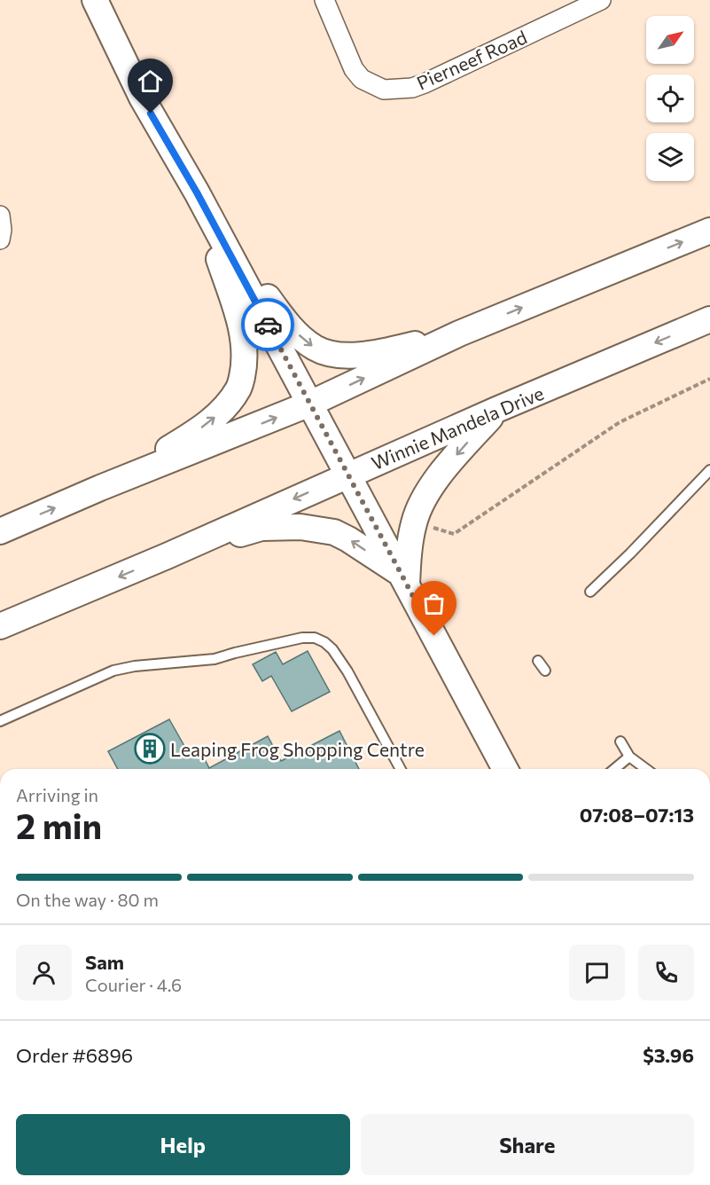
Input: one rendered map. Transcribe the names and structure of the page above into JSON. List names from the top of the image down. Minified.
{"streets":{"main road":["Winnie Mandela Drive"],"street":["Pierneef Road"]},"places":{"building":["Leaping Frog Shopping Centre"]},"north":"top right","page":{"heading":["2 min","Arriving in","07:08–07:13"],"panel":["Sam","Courier · 4.6","Order #6896","$3.96"],"bar":"On the way · 80 m","buttons":["Help","Share"]}}
